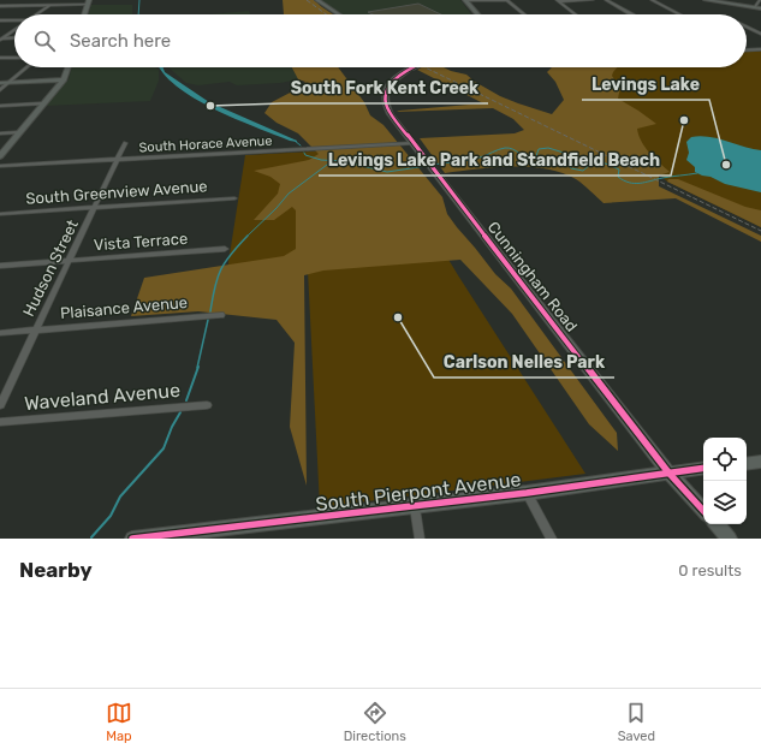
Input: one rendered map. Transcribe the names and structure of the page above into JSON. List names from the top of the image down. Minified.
{"streets":{"street":["South Horace Avenue","South Greenview Avenue","Vista Terrace","Hudson Street","Cunningham Road","Plaisance Avenue","Waveland Avenue","South Pierpont Avenue"]},"crossings":[["South Horace Avenue","Hudson Street"],["South Horace Avenue","Cunningham Road"],["South Greenview Avenue","Hudson Street"],["Vista Terrace","Hudson Street"],["Hudson Street","Plaisance Avenue"],["Cunningham Road","South Pierpont Avenue"]],"places":["South Fork Kent Creek","Levings Lake Park and Standfield Beach","Levings Lake","Carlson Nelles Park"],"page":{"search":"Search here","heading":["Nearby","0 results"],"nav":["Map","Directions","Saved"]}}
